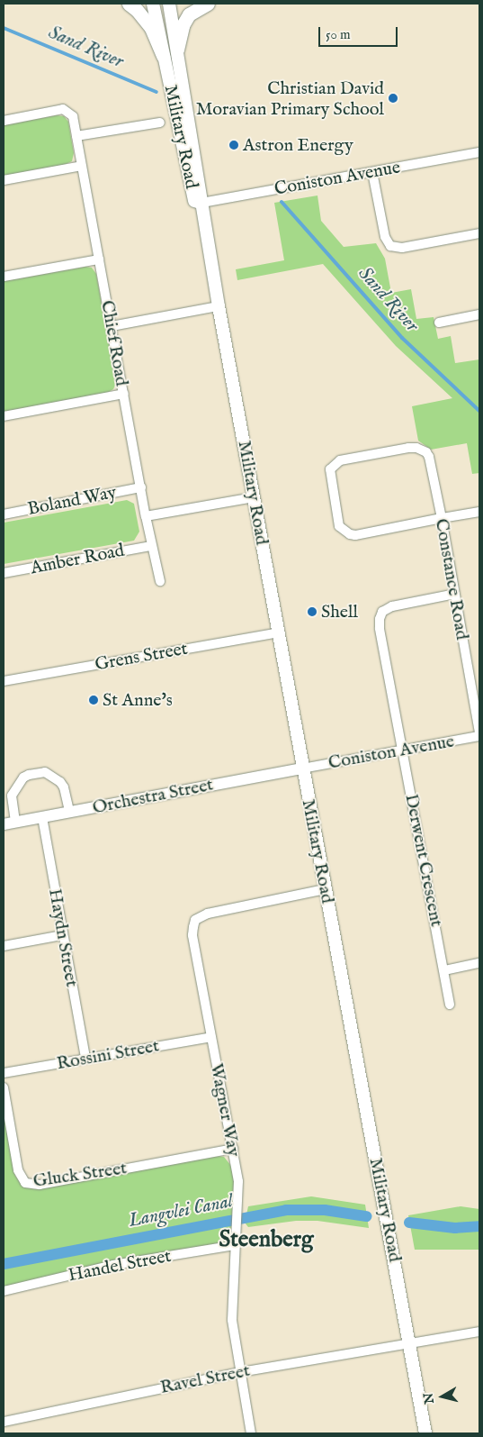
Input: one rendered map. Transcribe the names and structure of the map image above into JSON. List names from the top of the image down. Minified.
{"streets":{"main road":["Military Road"],"street":["Coniston Avenue","Chief Road","Boland Way","Amber Road","Constance Road","Grens Street","Orchestra Street","Derwent Crescent","Haydn Street","Rossini Street","Wagner Way","Gluck Street","Handel Street","Ravel Street"]},"crossings":[["Military Road","Coniston Avenue"],["Military Road","Grens Street"],["Military Road","Orchestra Street"],["Military Road","Wagner Way"],["Military Road","Ravel Street"],["Coniston Avenue","Constance Road"],["Coniston Avenue","Orchestra Street"],["Coniston Avenue","Derwent Crescent"],["Chief Road","Boland Way"],["Chief Road","Amber Road"],["Constance Road","Derwent Crescent"],["Orchestra Street","Haydn Street"],["Haydn Street","Rossini Street"],["Rossini Street","Wagner Way"],["Wagner Way","Gluck Street"],["Wagner Way","Handel Street"],["Wagner Way","Ravel Street"]],"districts":["Steenberg"],"water":["Sand River","Langvlei Canal"],"places":["Christian David Moravian Primary School","Astron Energy","Shell","St Anne's"],"scale_bar":"50 m","north":"left"}
